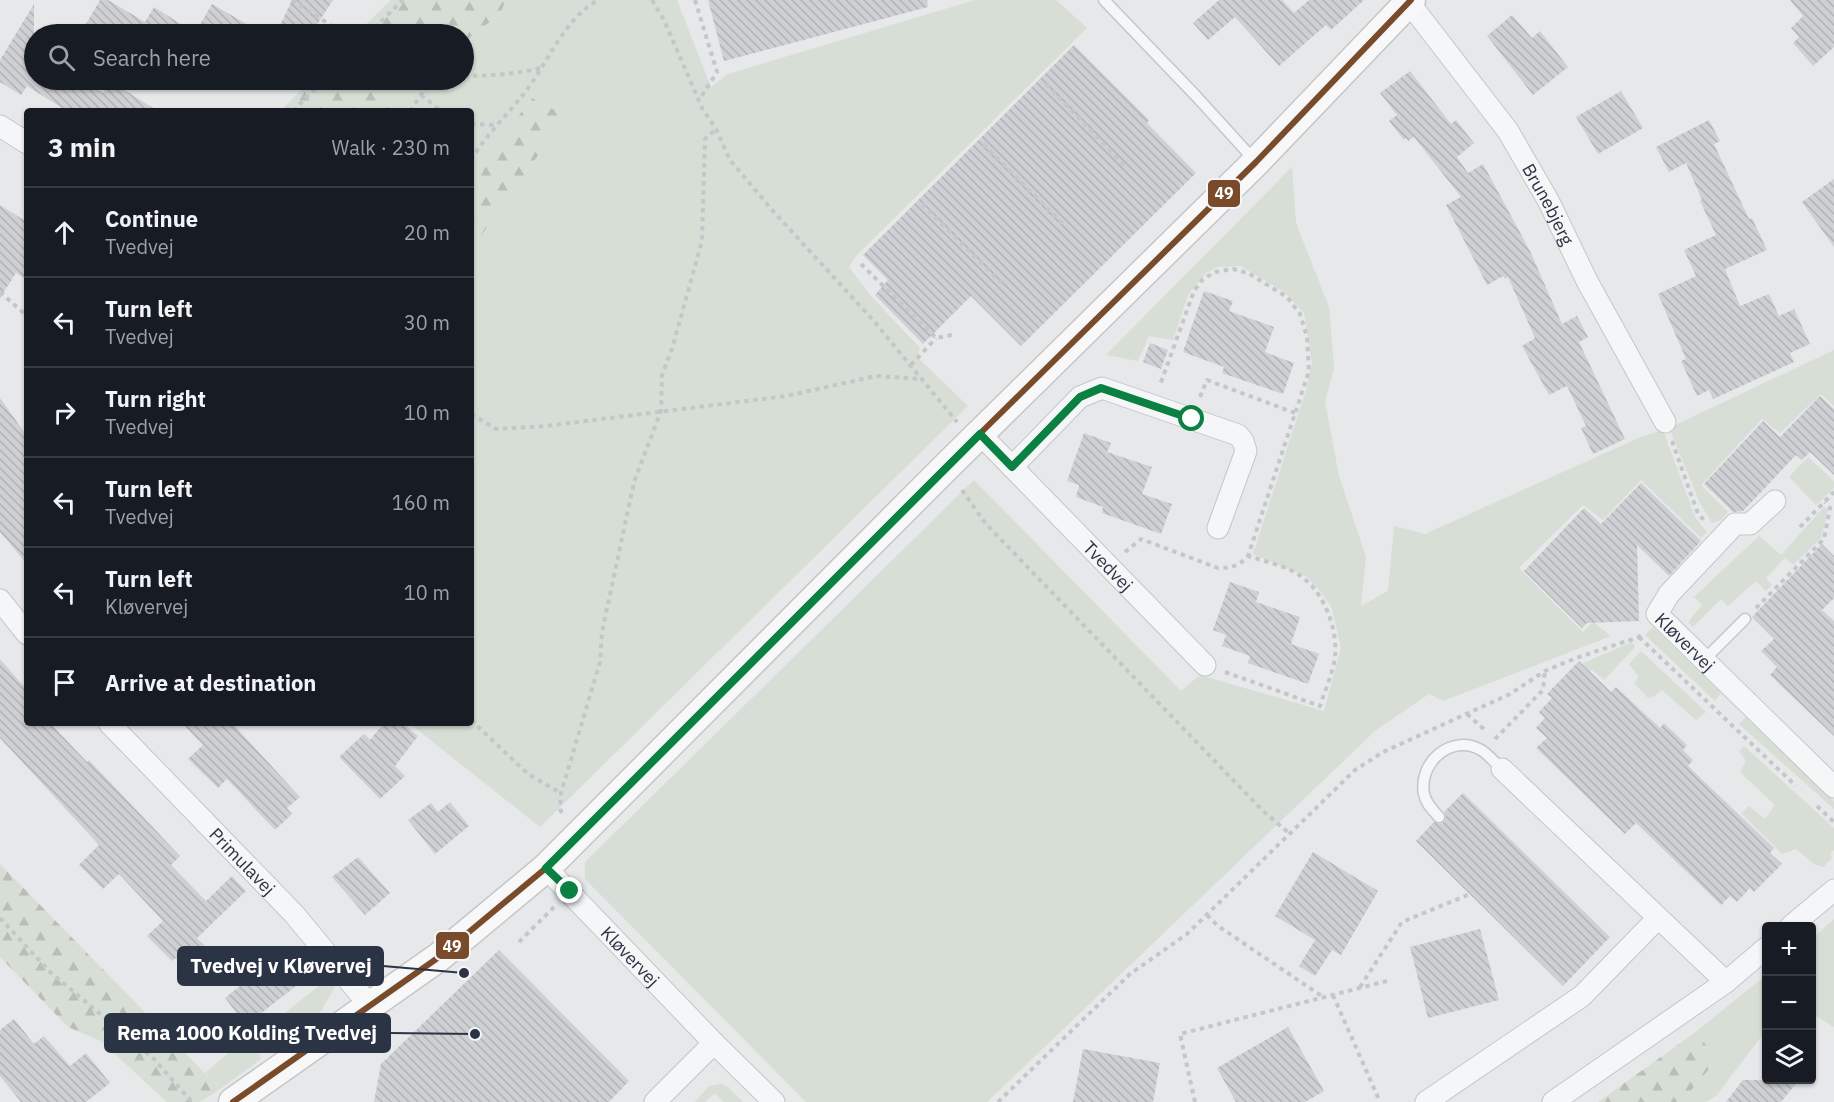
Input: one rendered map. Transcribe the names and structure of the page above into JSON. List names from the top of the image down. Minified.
{"streets":{"street":["Brunebjerg","Tvedvej","Kløvervej","Primulavej"]},"places":["Tvedvej v Kløvervej","Rema 1000 Kolding Tvedvej"],"lines":["transit line 49"],"page":{"search":"Search here","heading":["3 min","Walk · 230 m"],"list":[["Continue","Tvedvej","20 m"],["Turn left","Tvedvej","30 m"],["Turn right","Tvedvej","10 m"],["Turn left","Tvedvej","160 m"],["Turn left","Kløvervej","10 m"],"Arrive at destination"],"map_buttons":["+","−"]}}
